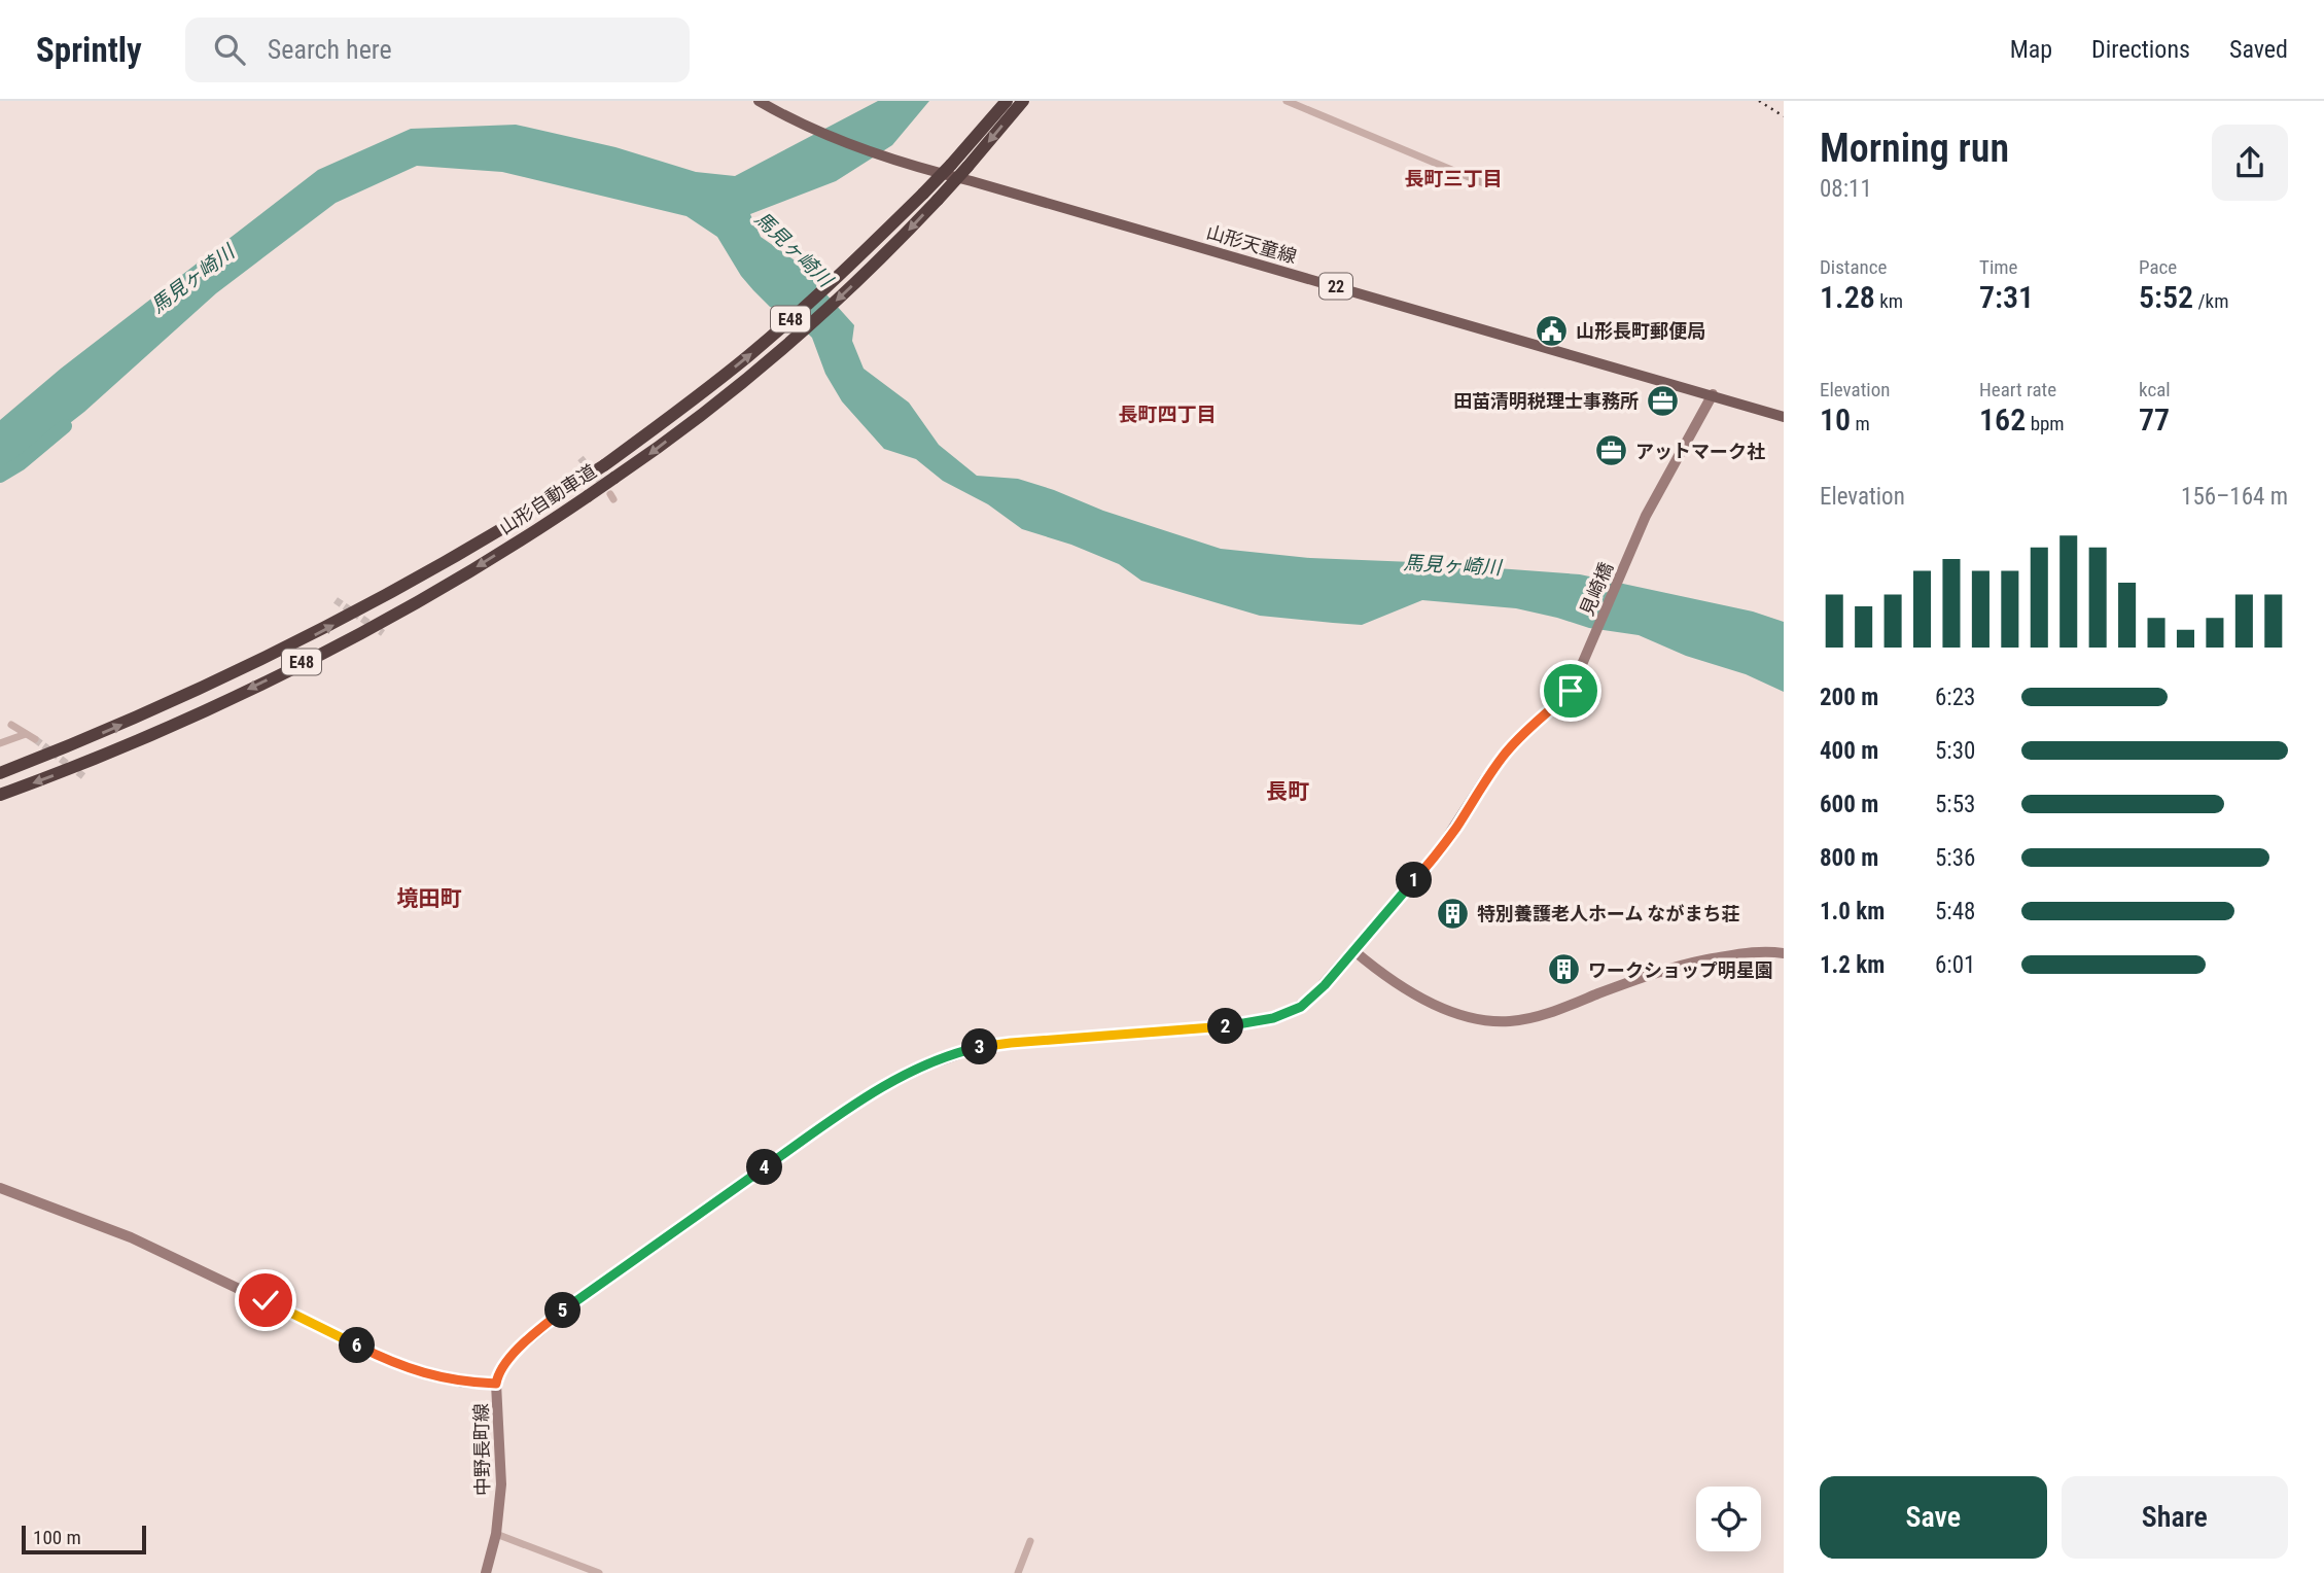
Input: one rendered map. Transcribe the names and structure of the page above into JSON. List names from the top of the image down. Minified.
{"streets":{"highway":["E48","山形自動車道"],"main road":["山形天童線","22","見崎橋","中野長町線"]},"crossings":[["山形天童線","見崎橋"],["見崎橋","中野長町線"]],"districts":["長町三丁目","長町四丁目","長町","境田町"],"water":["馬見ヶ崎川"],"places":{"public building":["山形長町郵便局"],"office":["田苗清明税理士事務所","アットマーク社"],"building":["特別養護老人ホーム ながまち荘","ワークショップ明星園"]},"scale_bar":"100 m","page":{"header":"Sprintly","search":"Search here","nav":["Map","Directions","Saved"],"heading":["Morning run","08:11"],"stats":[["Distance","1.28 km"],["Time","7:31"],["Pace","5:52 /km"],["Elevation","10 m"],["Heart rate","162 bpm"],["kcal","77"]],"chart":["Elevation","156–164 m"],"list":[{"name":"200 m","note":"6:23"},{"name":"400 m","note":"5:30"},{"name":"600 m","note":"5:53"},{"name":"800 m","note":"5:36"},{"name":"1.0 km","note":"5:48"},{"name":"1.2 km","note":"6:01"}],"pins":["1","2","3","4","5","6"],"buttons":["Save","Share"],"scale":"100 m"}}
